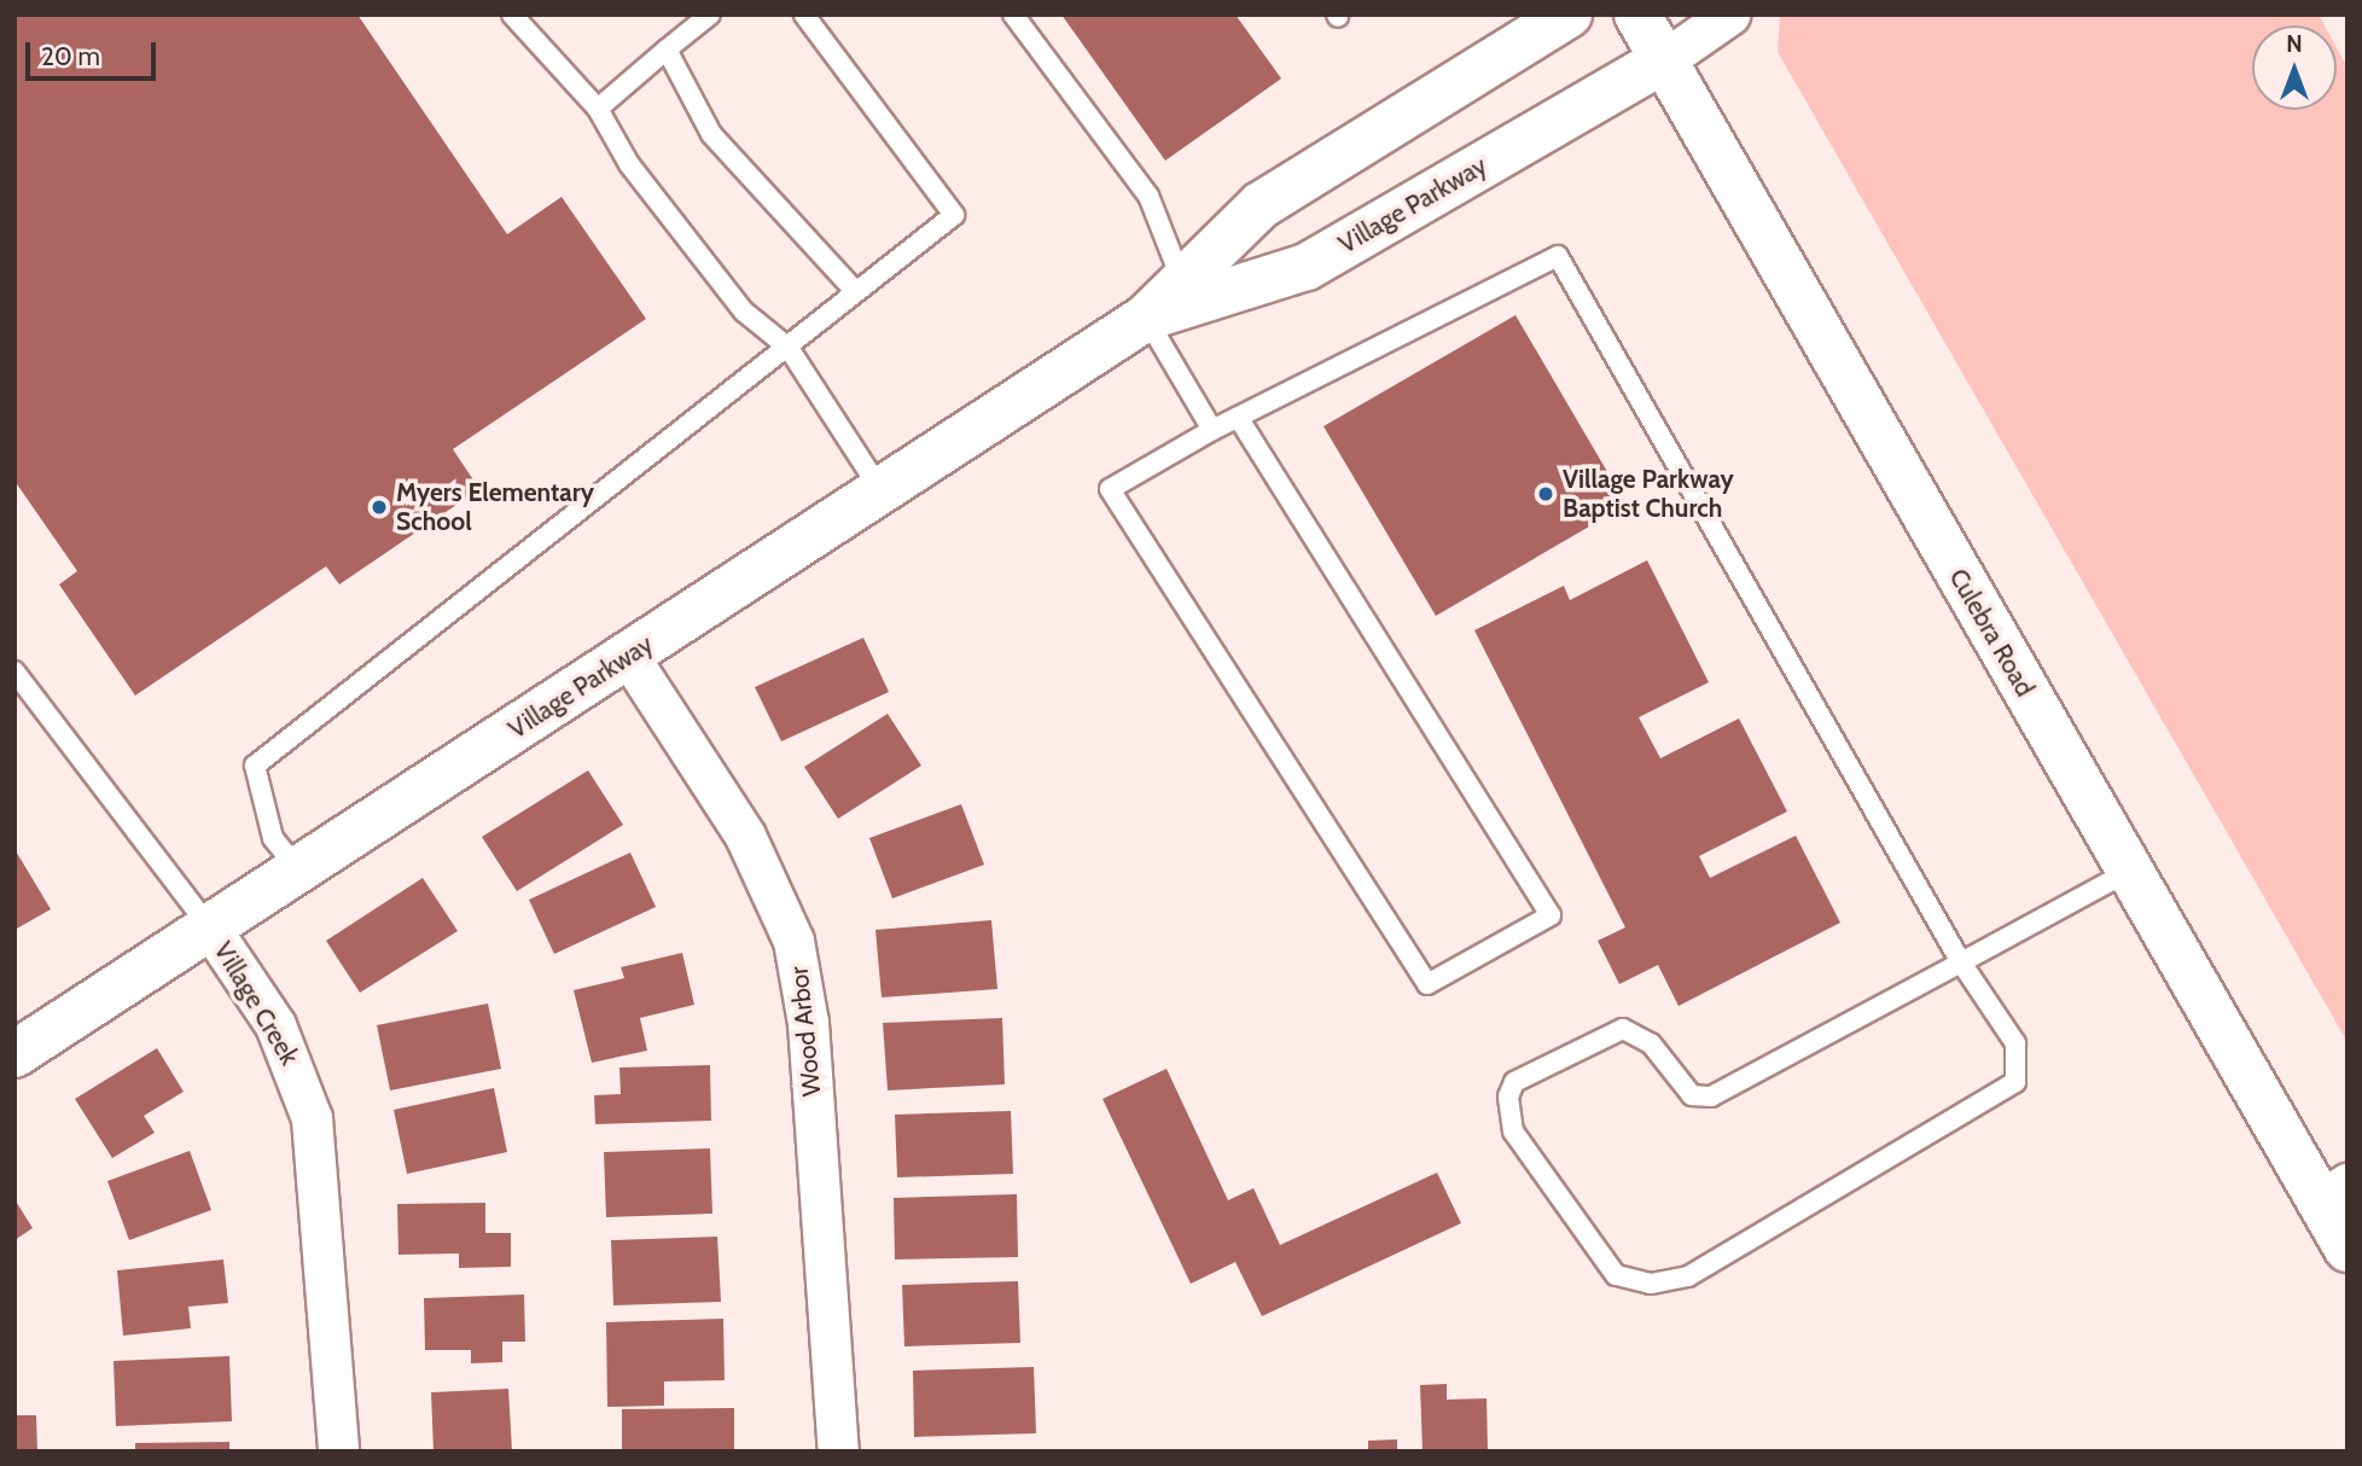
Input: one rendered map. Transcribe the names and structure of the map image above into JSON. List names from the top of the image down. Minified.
{"streets":{"street":["Village Parkway","Culebra Road","Village Creek","Wood Arbor"]},"crossings":[["Village Parkway","Culebra Road"],["Village Parkway","Village Creek"],["Village Parkway","Wood Arbor"]],"places":["Village Parkway Baptist Church","Myers Elementary School"],"scale_bar":"20 m","north":"top"}
